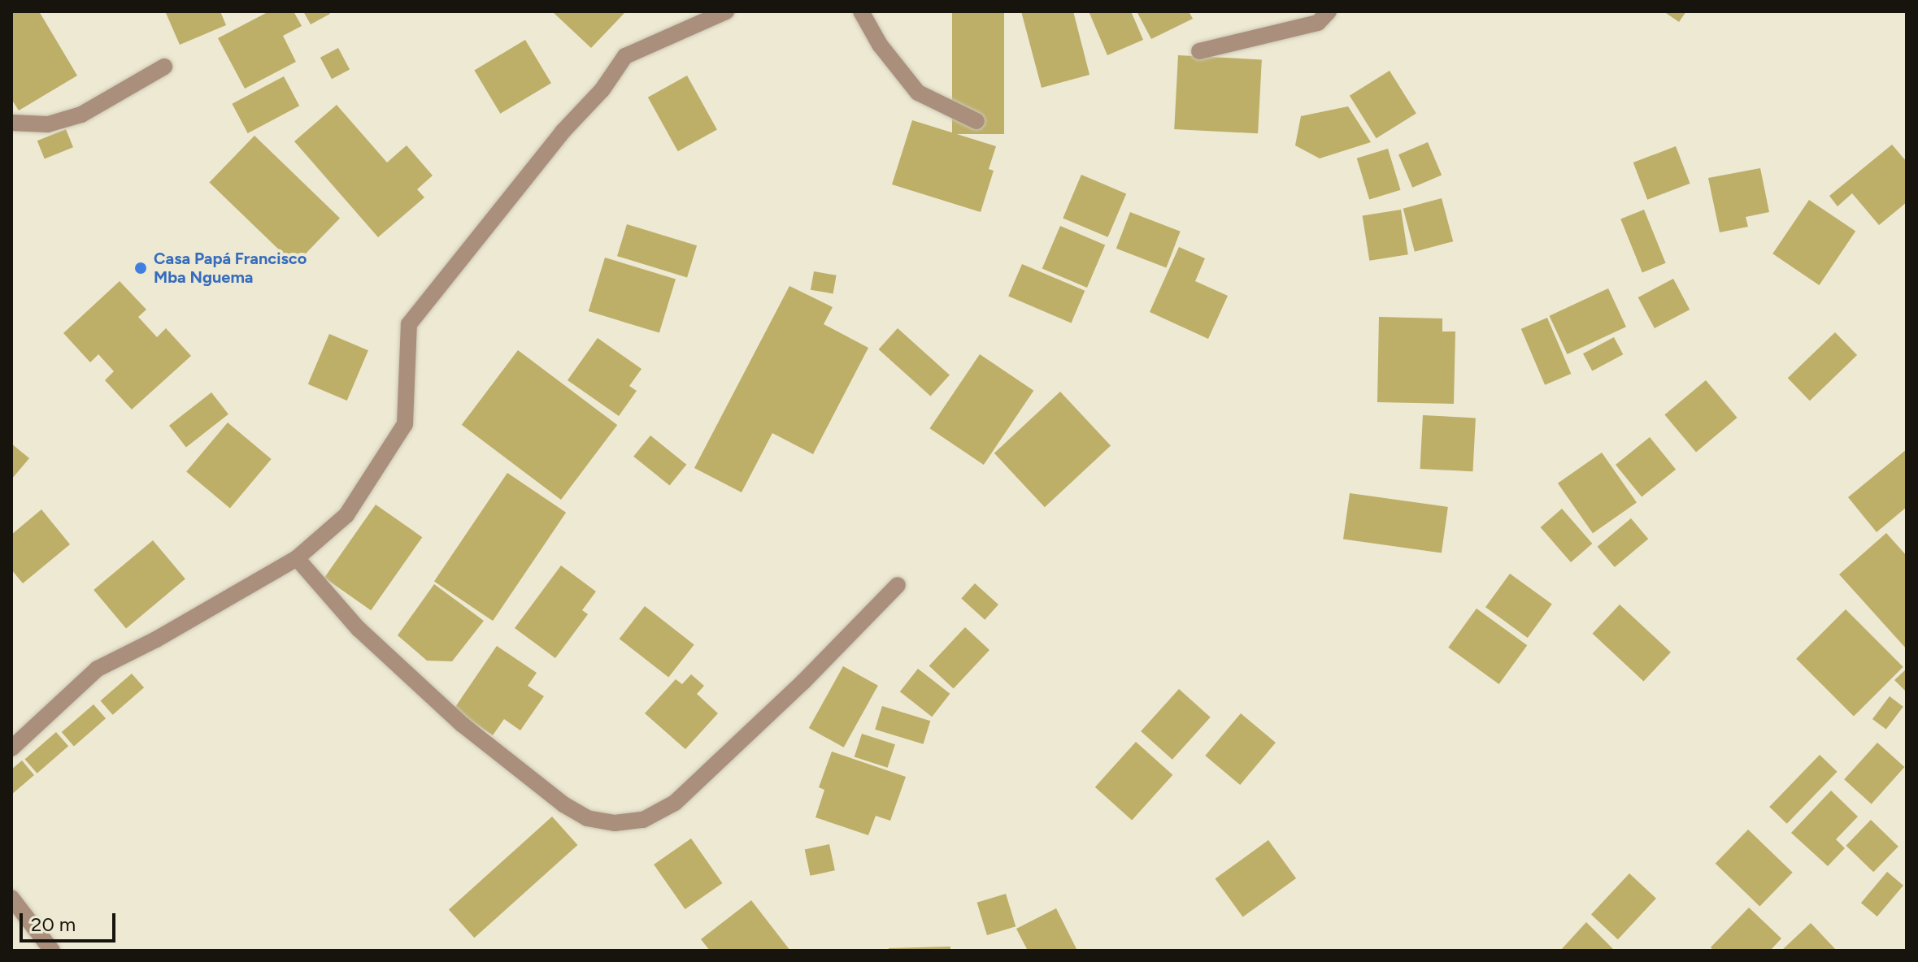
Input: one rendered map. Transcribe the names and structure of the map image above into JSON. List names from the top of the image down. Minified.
{"places":["Casa Papá Francisco Mba Nguema"],"scale_bar":"20 m"}
